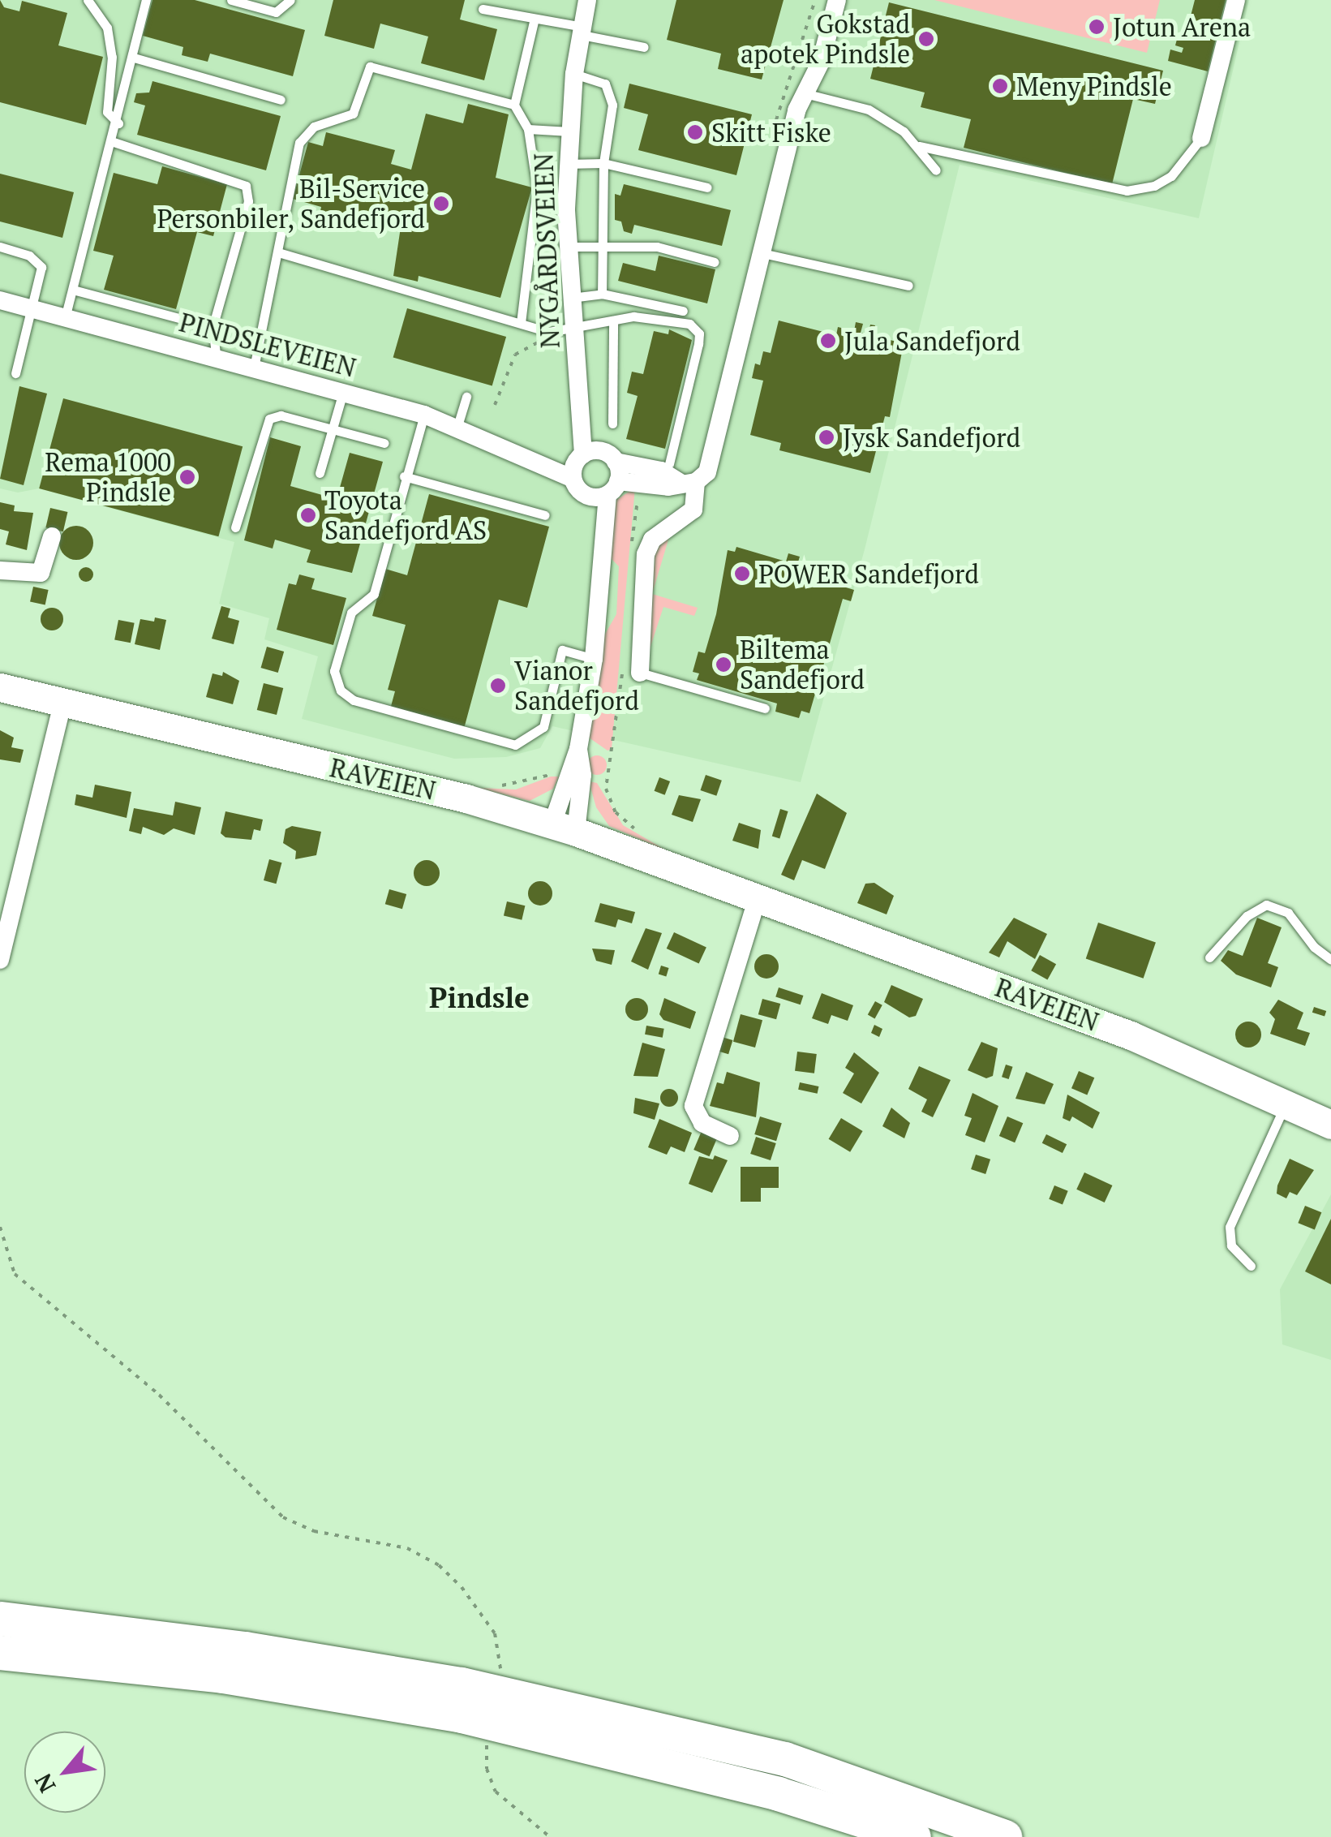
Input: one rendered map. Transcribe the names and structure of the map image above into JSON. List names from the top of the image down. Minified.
{"streets":{"main road":["RAVEIEN"],"street":["NYGÅRDSVEIEN","PINDSLEVEIEN"]},"crossings":[["NYGÅRDSVEIEN","PINDSLEVEIEN"]],"districts":["Pindsle"],"places":["Jotun Arena","Gokstad apotek Pindsle","Meny Pindsle","Skitt Fiske","Bil-Service Personbiler, Sandefjord","Jula Sandefjord","Jysk Sandefjord","Rema 1000 Pindsle","Toyota Sandefjord AS","POWER Sandefjord","Biltema Sandefjord","Vianor Sandefjord"],"north":"bottom left"}
